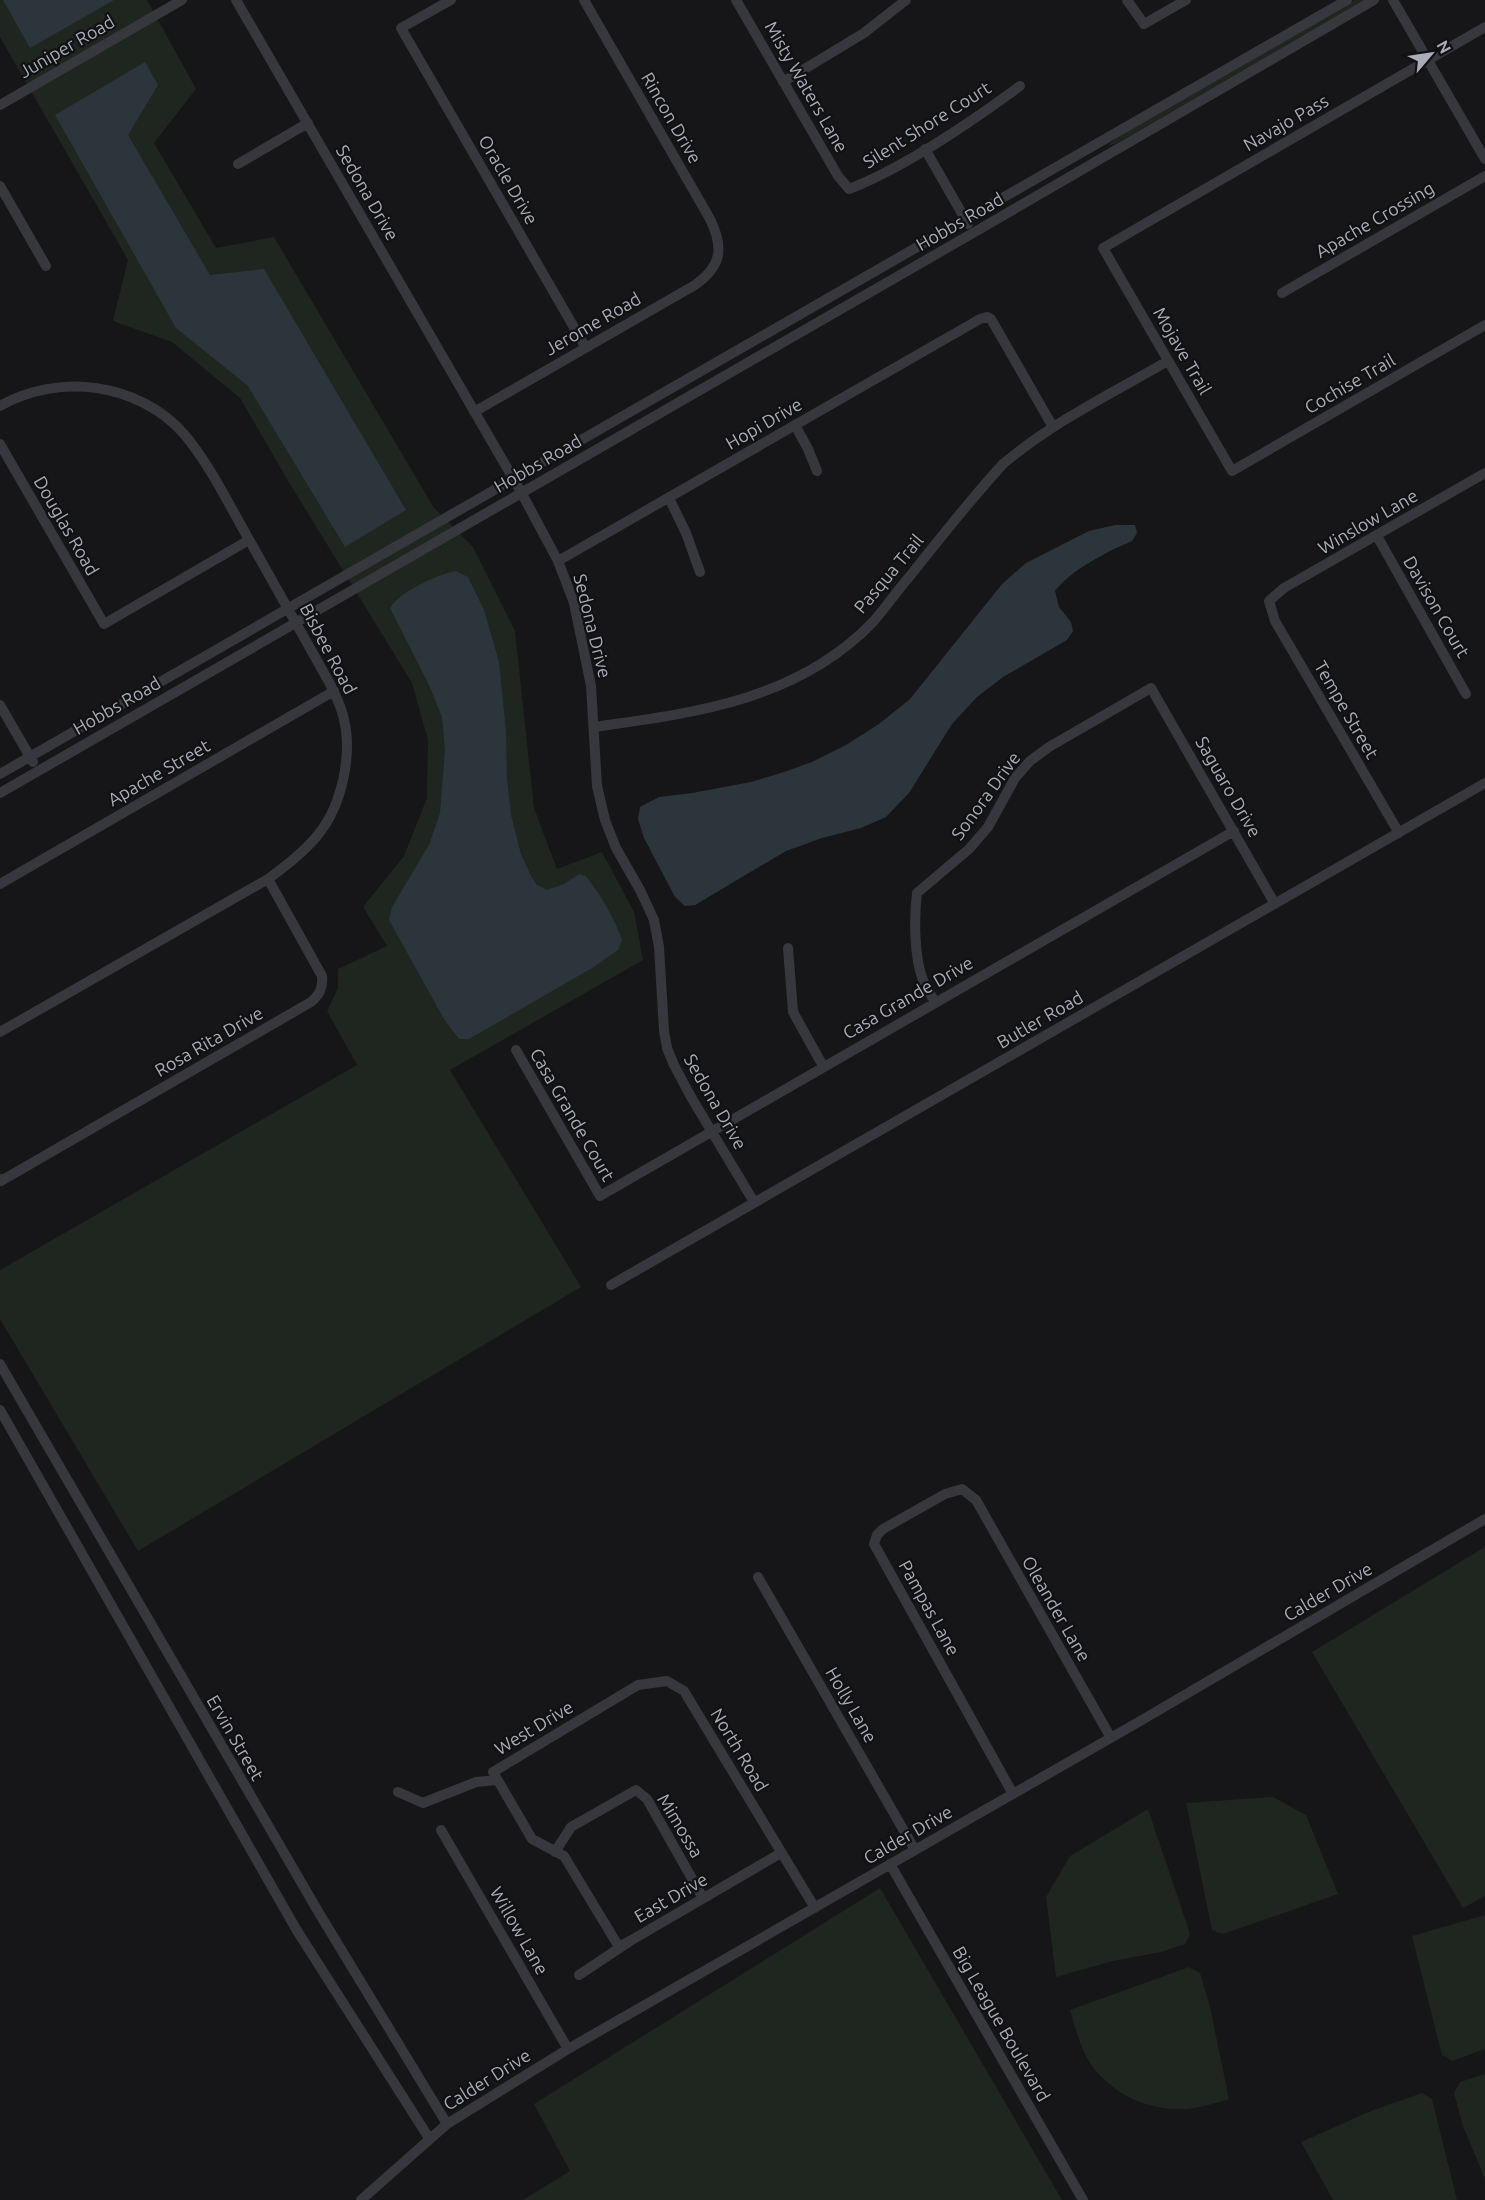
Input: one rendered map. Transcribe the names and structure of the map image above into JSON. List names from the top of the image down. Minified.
{"streets":{"street":["Juniper Road","Misty Waters Lane","Rincon Drive","Navajo Pass","Silent Shore Court","Oracle Drive","Sedona Drive","Apache Crossing","Hobbs Road","Jerome Road","Mojave Trail","Cochise Trail","Hopi Drive","Winslow Lane","Douglas Road","Pasqua Trail","Davison Court","Bisbee Road","Tempe Street","Apache Street","Saguaro Drive","Sonora Drive","Casa Grande Drive","Butler Road","Rosa Rita Drive","Casa Grande Court","Calder Drive","Pampas Lane","Oleander Lane","Holly Lane","West Drive","Ervin Street","North Road","Mimossa","East Drive","Willow Lane","Big League Boulevard"]},"crossings":[["Misty Waters Lane","Silent Shore Court"],["Rincon Drive","Jerome Road"],["Navajo Pass","Mojave Trail"],["Oracle Drive","Jerome Road"],["Sedona Drive","Hobbs Road"],["Sedona Drive","Jerome Road"],["Sedona Drive","Hopi Drive"],["Sedona Drive","Pasqua Trail"],["Sedona Drive","Casa Grande Drive"],["Sedona Drive","Butler Road"],["Hobbs Road","Bisbee Road"],["Mojave Trail","Cochise Trail"],["Mojave Trail","Pasqua Trail"],["Hopi Drive","Pasqua Trail"],["Winslow Lane","Davison Court"],["Winslow Lane","Tempe Street"],["Douglas Road","Bisbee Road"],["Bisbee Road","Apache Street"],["Bisbee Road","Rosa Rita Drive"],["Tempe Street","Butler Road"],["Saguaro Drive","Sonora Drive"],["Saguaro Drive","Casa Grande Drive"],["Saguaro Drive","Butler Road"],["Sonora Drive","Casa Grande Drive"],["Casa Grande Drive","Casa Grande Court"],["Calder Drive","Pampas Lane"],["Calder Drive","Oleander Lane"],["Calder Drive","Holly Lane"],["Calder Drive","Ervin Street"],["Calder Drive","North Road"],["Calder Drive","Willow Lane"],["Calder Drive","Big League Boulevard"],["Pampas Lane","Oleander Lane"],["West Drive","North Road"],["North Road","East Drive"],["Mimossa","East Drive"]],"north":"top right"}
